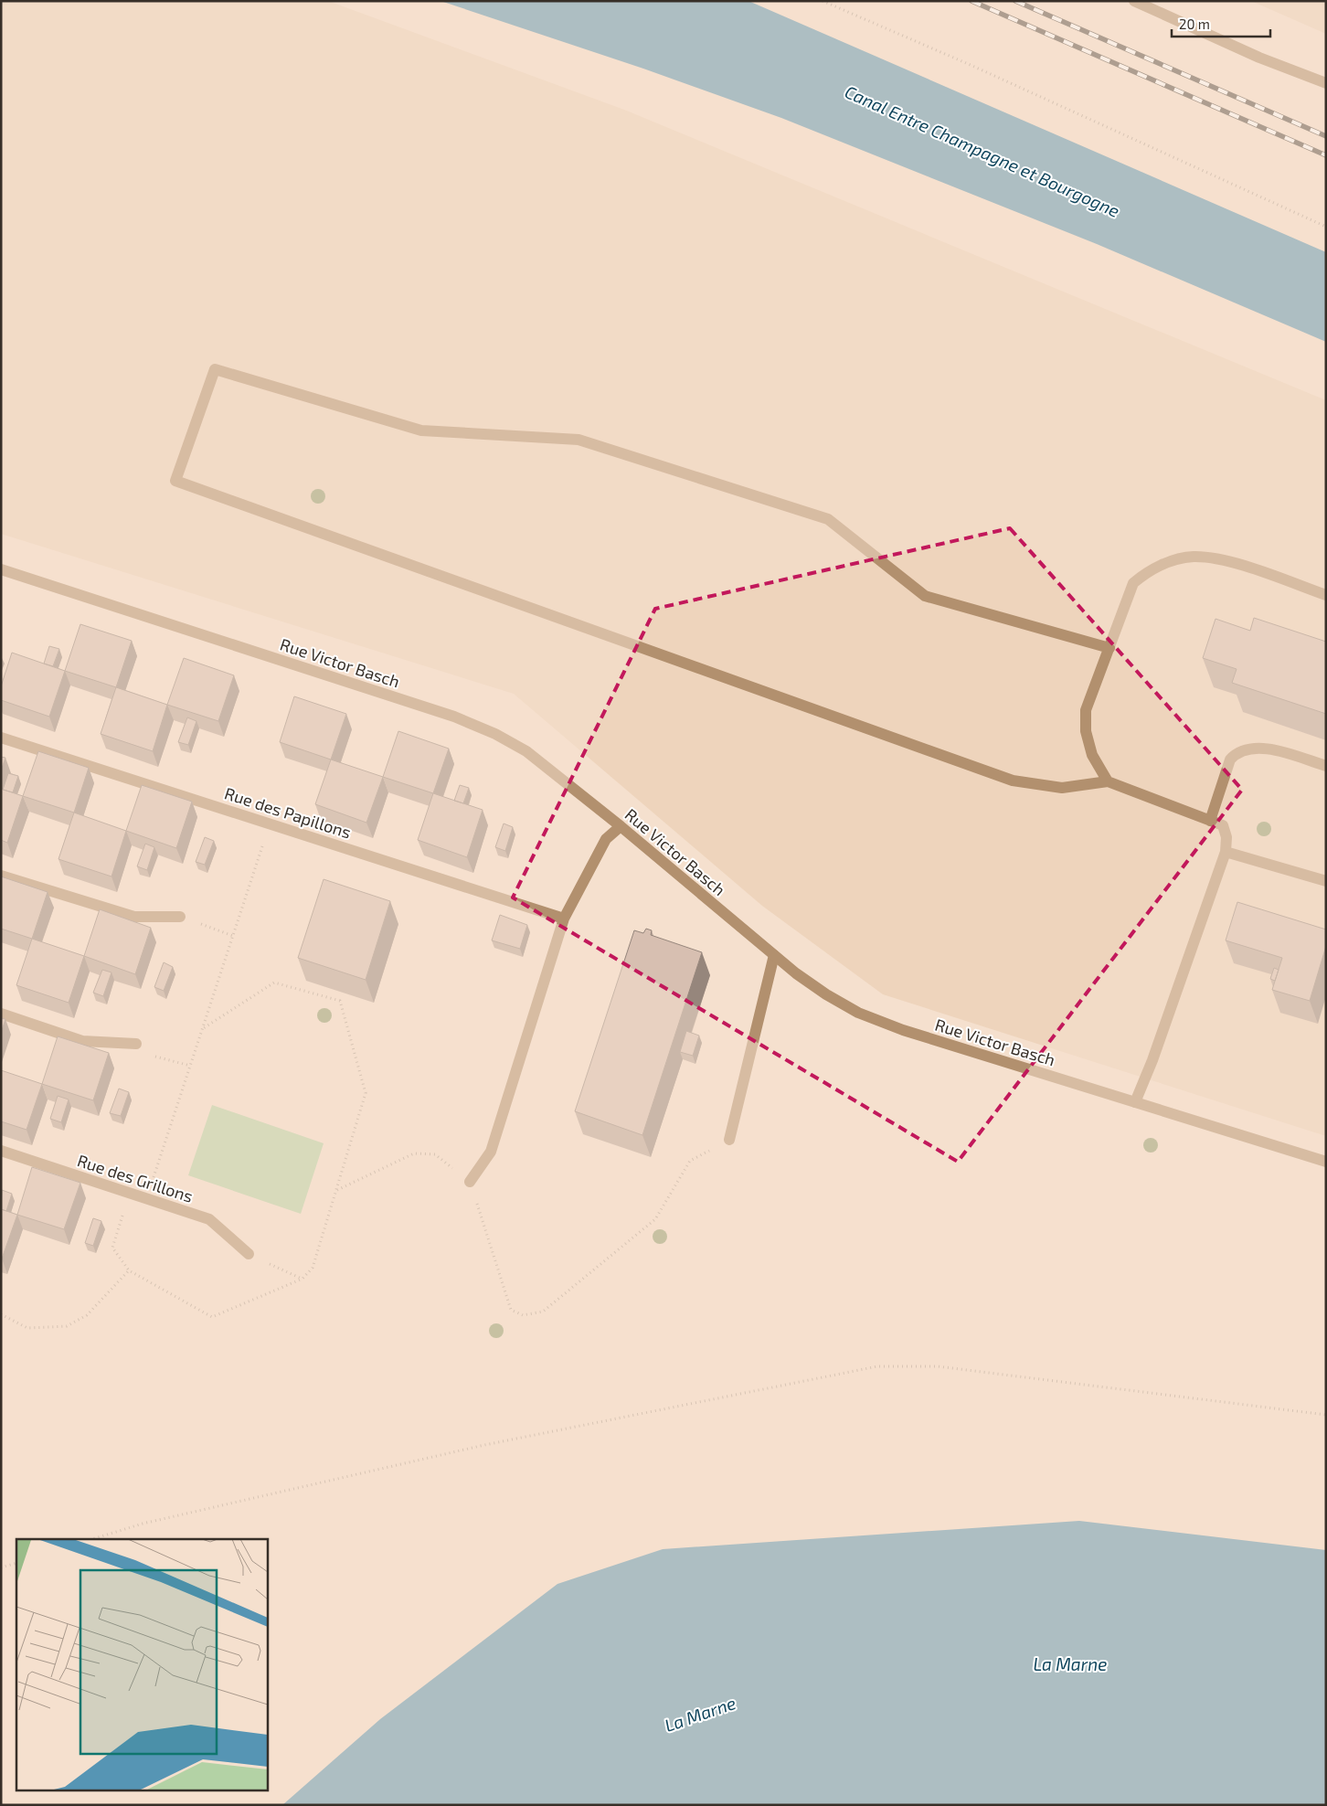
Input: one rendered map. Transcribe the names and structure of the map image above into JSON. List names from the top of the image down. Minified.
{"streets":{"street":["Rue Victor Basch","Rue des Papillons","Rue des Grillons"]},"water":["Canal Entre Champagne et Bourgogne","La Marne"],"scale_bar":"20 m"}
